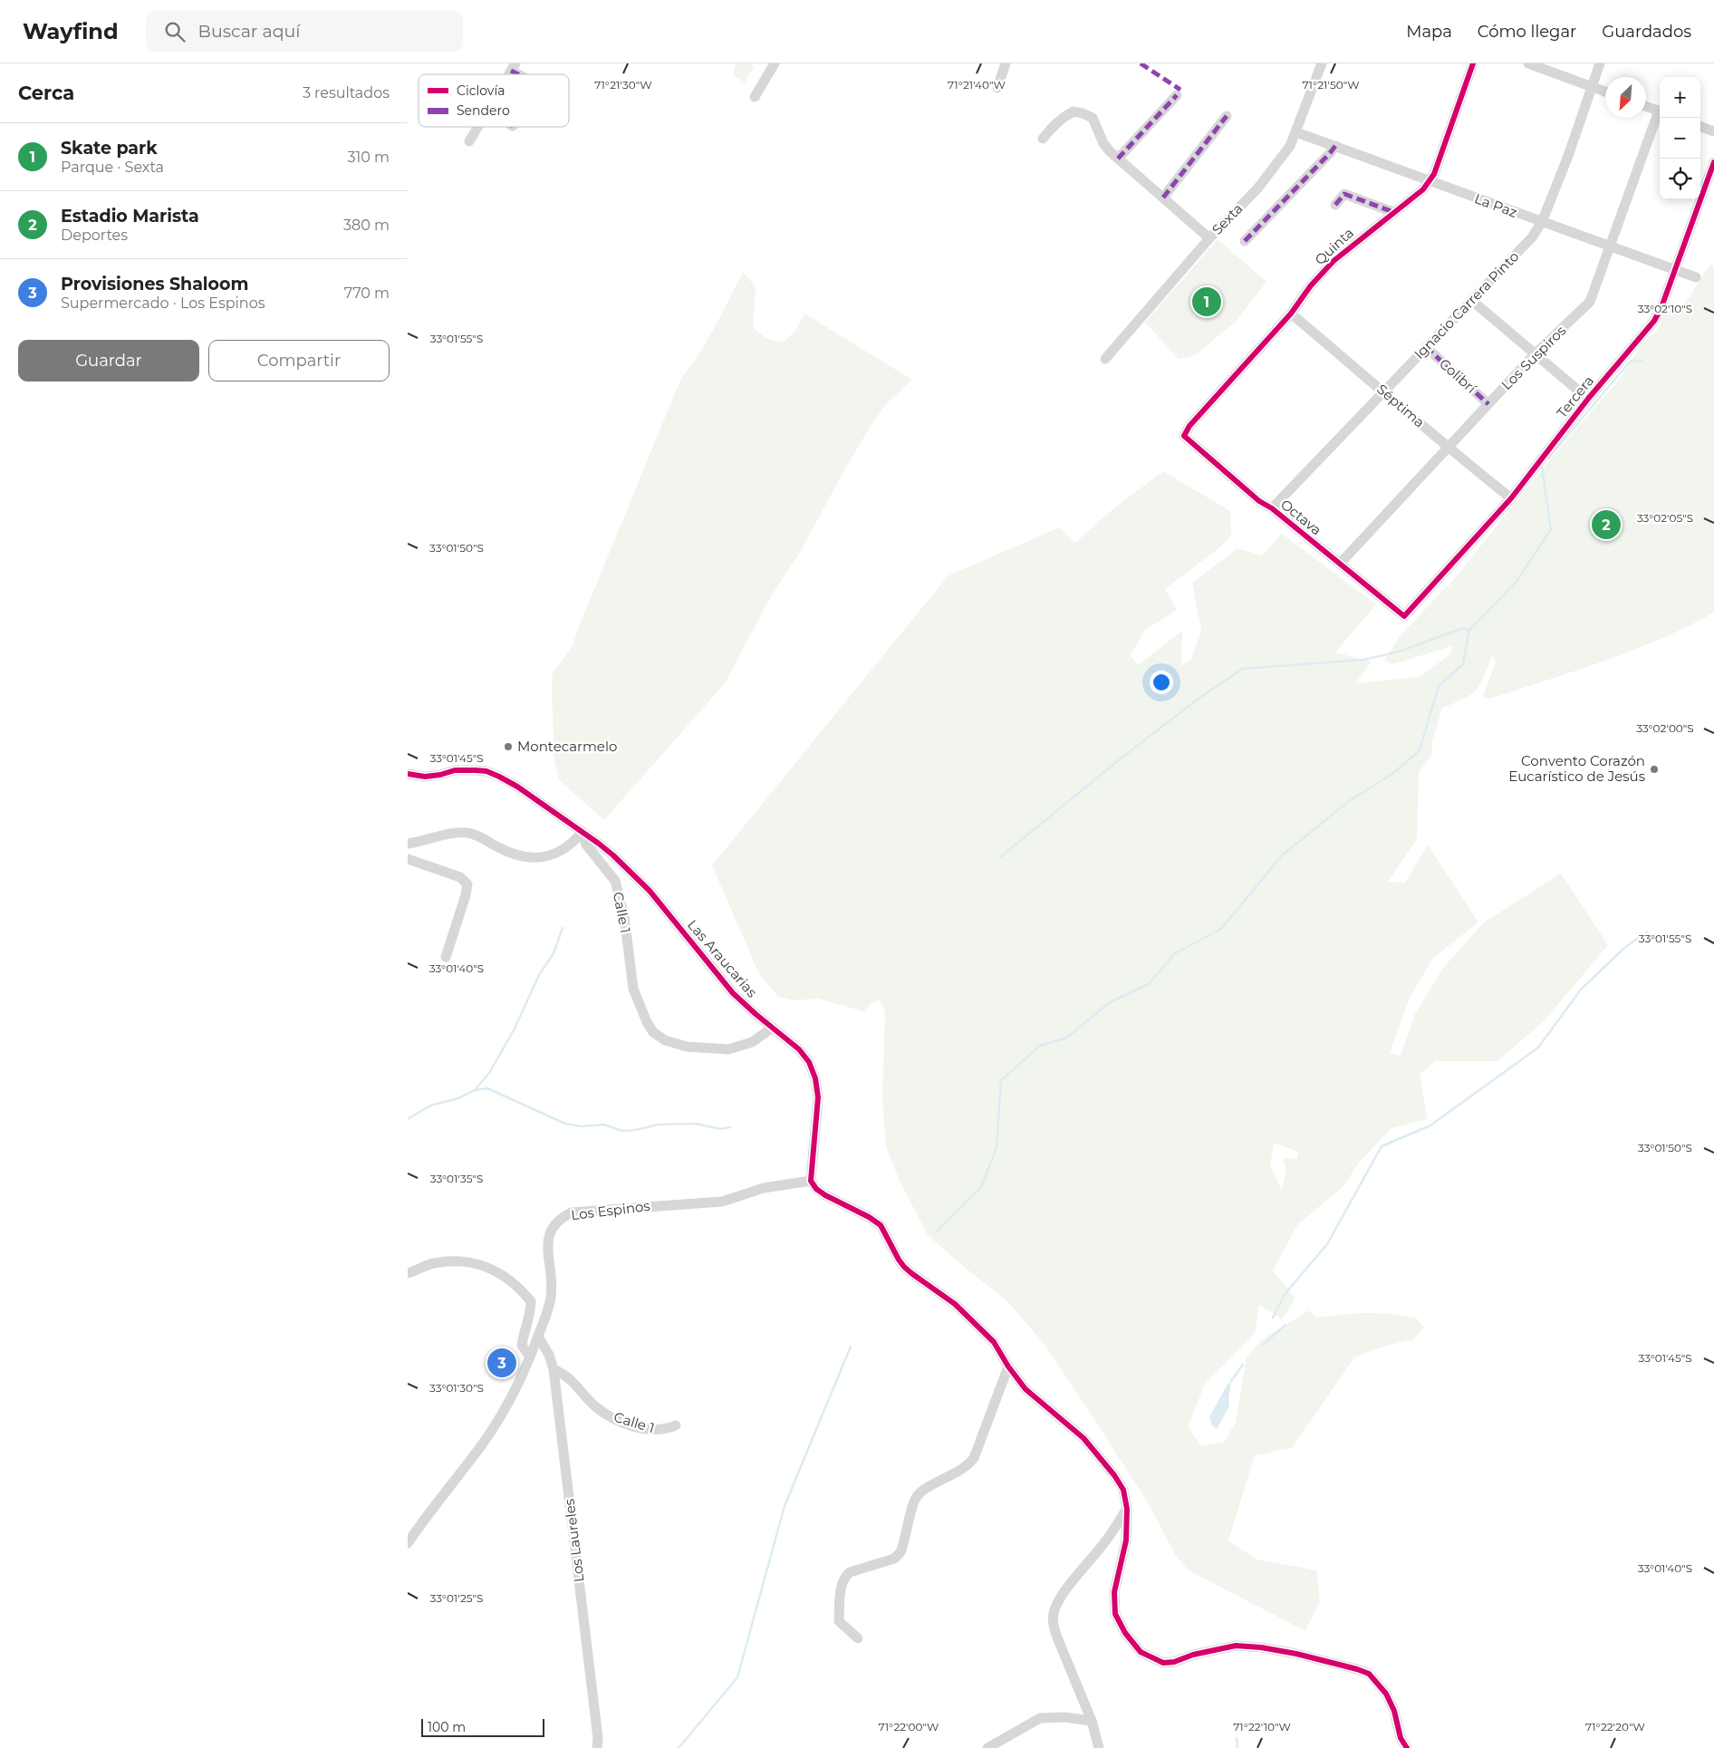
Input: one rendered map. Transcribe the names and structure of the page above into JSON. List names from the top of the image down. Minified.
{"streets":{"street":["La Paz","Sexta","Quinta","Ignacio Carrera Pinto","Los Suspiros","Colibrí","Tercera","Séptima","Octava","Calle 1","Las Araucarias","Los Espinos","Los Laureles"]},"crossings":[["La Paz","Sexta"],["La Paz","Quinta"],["La Paz","Ignacio Carrera Pinto"],["La Paz","Los Suspiros"],["La Paz","Tercera"],["Quinta","Séptima"],["Quinta","Octava"],["Ignacio Carrera Pinto","Colibrí"],["Ignacio Carrera Pinto","Séptima"],["Ignacio Carrera Pinto","Octava"],["Los Suspiros","Colibrí"],["Los Suspiros","Séptima"],["Los Suspiros","Octava"],["Tercera","Séptima"],["Tercera","Octava"],["Calle 1","Las Araucarias"],["Calle 1","Los Laureles"],["Las Araucarias","Los Espinos"],["Los Espinos","Los Laureles"]],"places":["Montecarmelo","Convento Corazón Eucarístico de Jesús"],"legend":["Ciclovía","Sendero"],"scale_bar":"100 m","north":"bottom left","page":{"header":"Wayfind","search":"Buscar aquí","nav":["Mapa","Cómo llegar","Guardados"],"heading":["Cerca","3 resultados"],"map_buttons":["+","−"],"list":[{"mark":"1","name":"Skate park","note":"Parque · Sexta","value":"310 m"},{"mark":"2","name":"Estadio Marista","note":"Deportes","value":"380 m"},{"mark":"3","name":"Provisiones Shaloom","note":"Supermercado · Los Espinos","value":"770 m"}],"pins":["1","2","3"],"buttons":["Guardar","Compartir"],"scale":"100 m"},"coordinates":["71°21'30\"W","71°21'40\"W","71°21'50\"W","33°02'10\"S","33°01'55\"S","33°02'05\"S","33°01'50\"S","33°02'00\"S","33°01'45\"S","33°01'40\"S","33°01'35\"S","33°01'30\"S","33°01'25\"S","71°22'00\"W","71°22'10\"W","71°22'20\"W"]}
